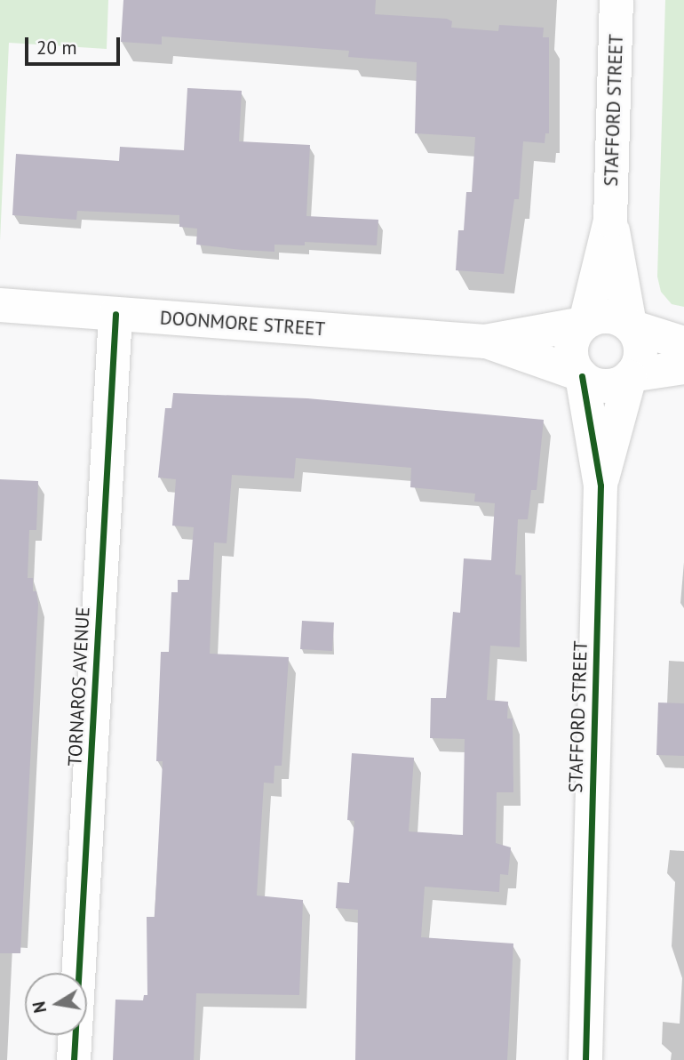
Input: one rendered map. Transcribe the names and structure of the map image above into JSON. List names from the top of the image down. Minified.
{"streets":{"street":["STAFFORD STREET","DOONMORE STREET","TORNAROS AVENUE"]},"crossings":[["STAFFORD STREET","DOONMORE STREET"],["DOONMORE STREET","TORNAROS AVENUE"]],"scale_bar":"20 m","north":"left"}
